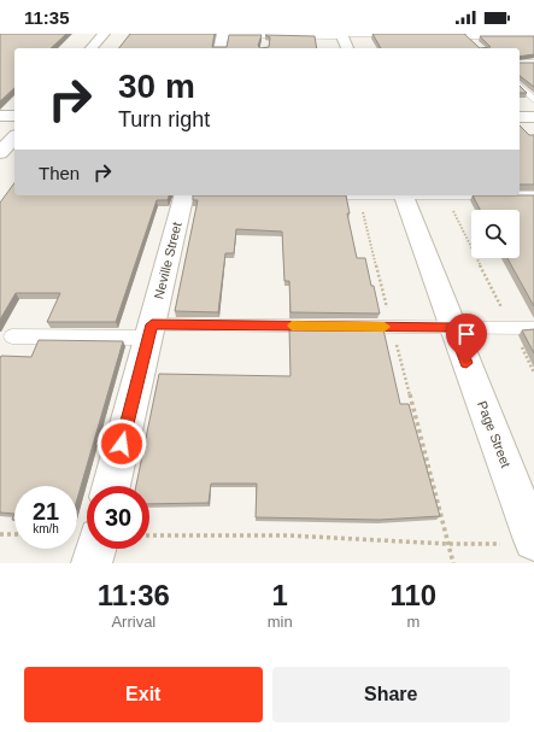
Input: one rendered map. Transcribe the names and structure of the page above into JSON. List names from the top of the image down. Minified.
{"streets":{"street":["Neville Street","Page Street"]},"page":{"status":"11:35","turn":["30 m","Turn right"],"then":"Then","speed":"21 km/h","limit":"30","eta":["11:36","Arrival","1","min","110","m"],"buttons":["Exit","Share"]}}
